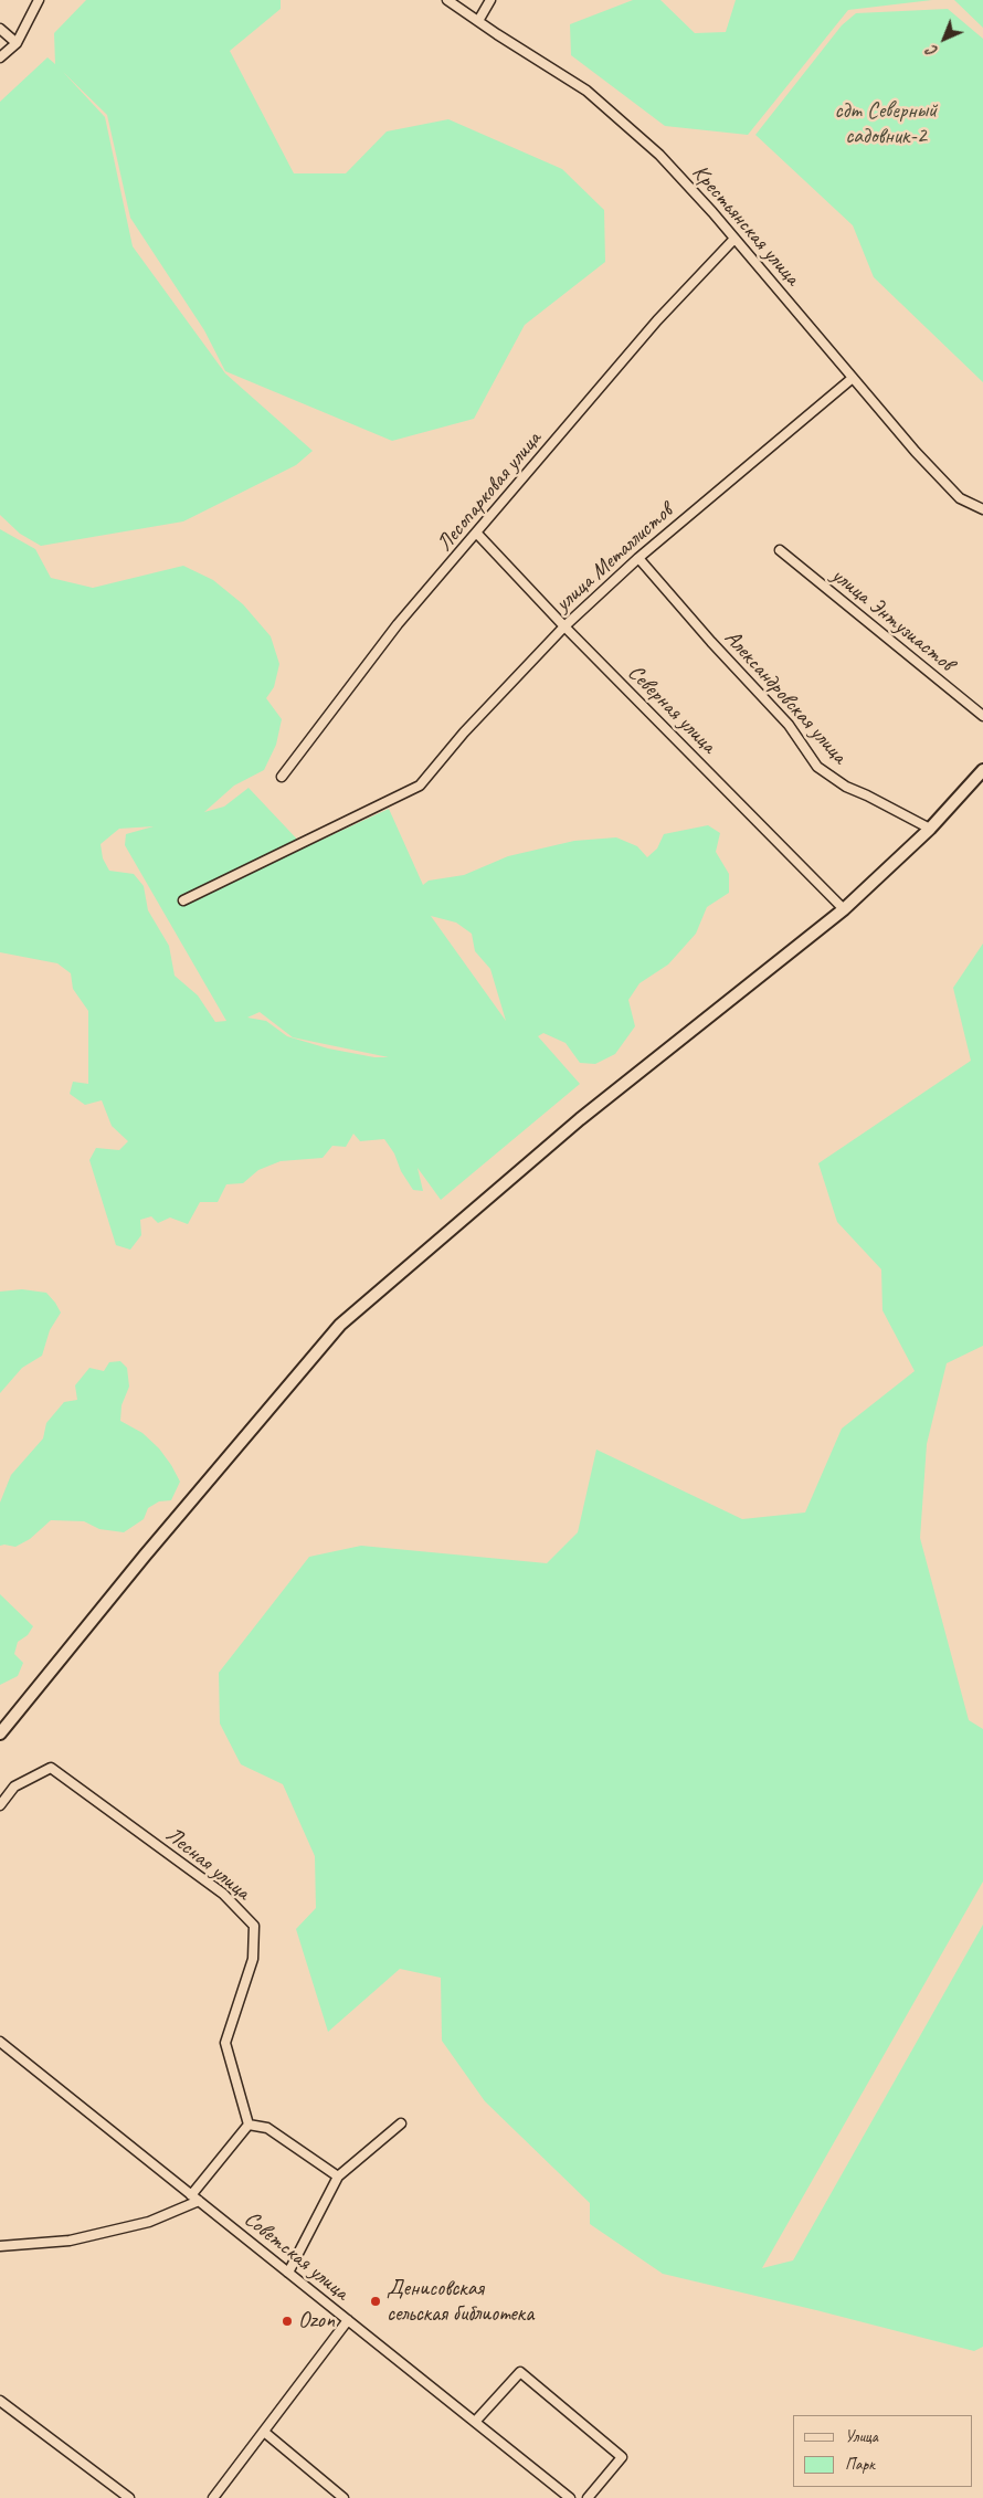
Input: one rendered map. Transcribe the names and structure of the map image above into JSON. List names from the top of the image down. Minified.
{"streets":{"street":["Крестьянская улица","Лесопарковая улица","улица Металлистов","улица Энтузиастов","Александровская улица","Северная улица","Лесная улица","Советская улица"]},"crossings":[["Крестьянская улица","Лесопарковая улица"],["Крестьянская улица","улица Металлистов"],["Лесопарковая улица","Северная улица"],["улица Металлистов","Александровская улица"],["улица Металлистов","Северная улица"]],"parks":["сдт Северный садовник-2"],"places":["Денисовская сельская библиотека","Ozon"],"legend":["Улица","Парк"],"north":"bottom left"}
